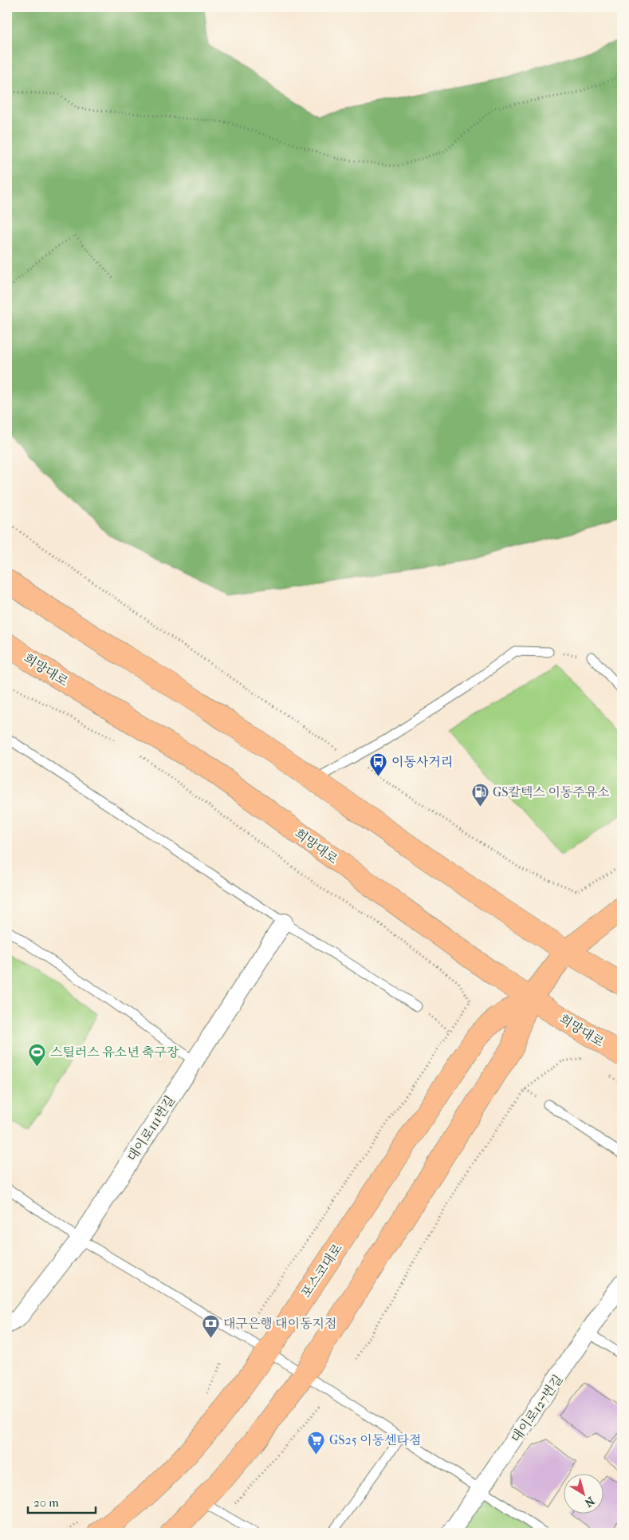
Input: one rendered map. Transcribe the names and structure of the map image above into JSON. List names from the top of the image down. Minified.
{"streets":{"main road":["희망대로","포스코대로"],"street":["대이로111번길","대이로127번길"]},"crossings":[["희망대로","포스코대로"]],"places":{"bus stop":["이동사거리"],"fuel station":["GS칼텍스 이동주유소"],"sports":["스틸러스 유소년 축구장"],"bank":["대구은행 대이동지점"],"supermarket":["GS25 이동센타점"]},"scale_bar":"20 m","north":"bottom right"}
